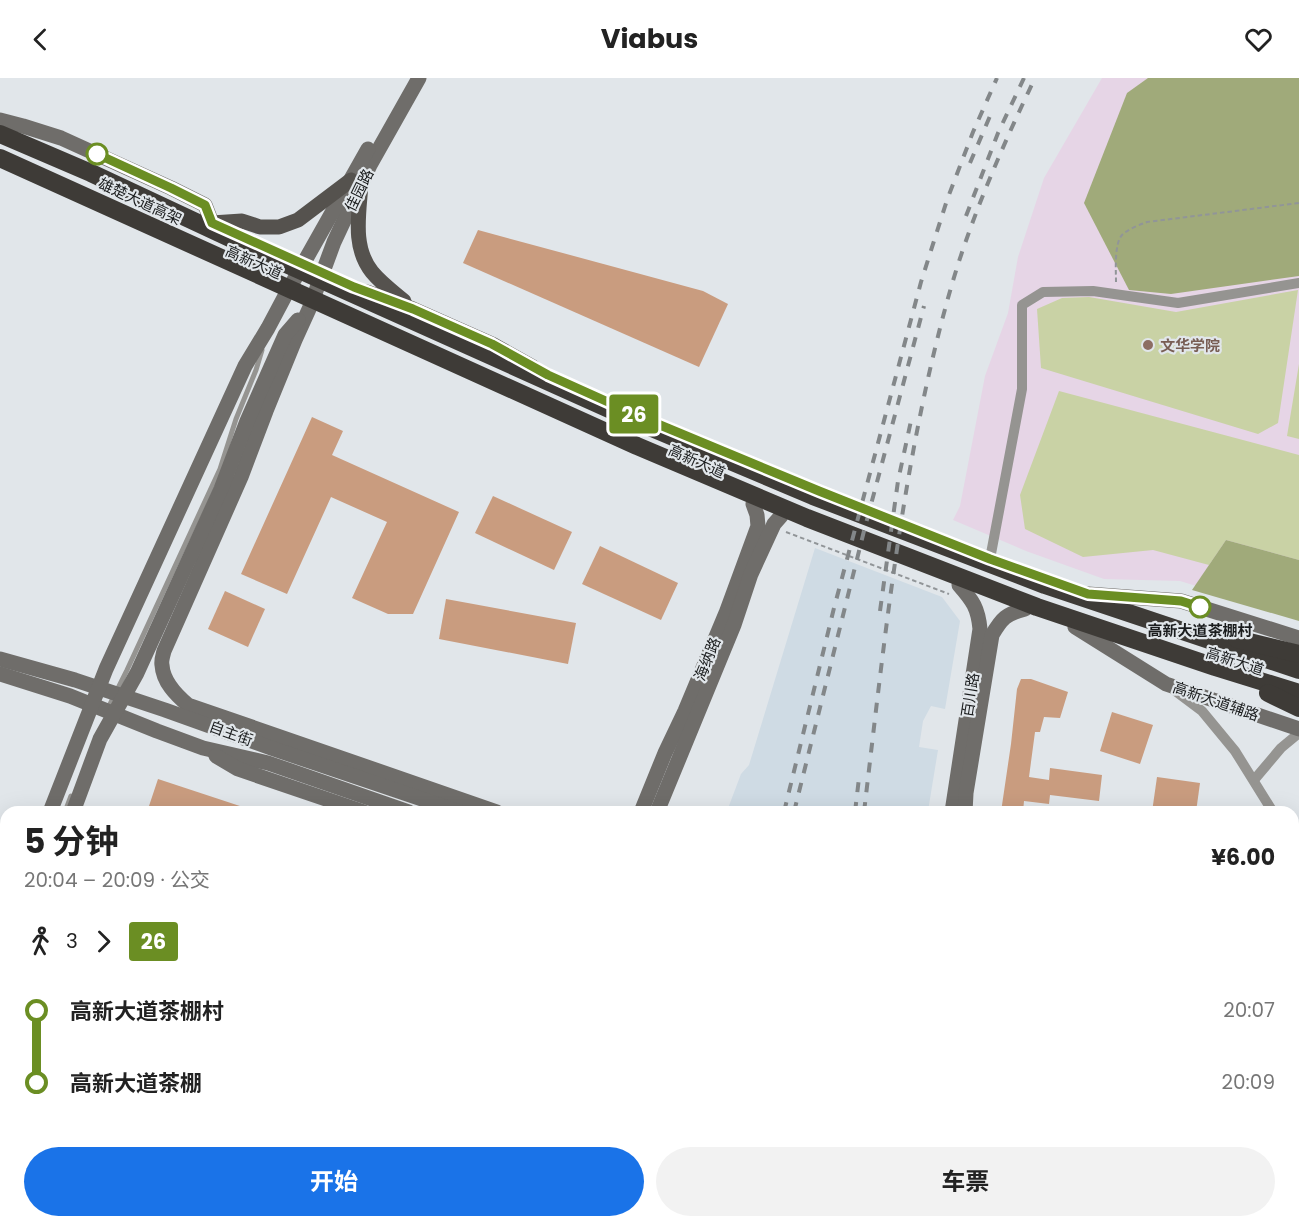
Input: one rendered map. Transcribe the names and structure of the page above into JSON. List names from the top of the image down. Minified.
{"streets":{"highway":["雄楚大道高架"],"main road":["佳园路","高新大道","海纳路","百川路","高新大道辅路","自主街"]},"crossings":[["佳园路","高新大道"],["佳园路","自主街"],["高新大道","海纳路"],["高新大道","百川路"],["高新大道","高新大道辅路"]],"places":["文华学院","高新大道茶棚村"],"lines":["bus line 26"],"page":{"header":"Viabus","on_map":"26","heading":["5 分钟","20:04 – 20:09 · 公交","¥6.00"],"legs":["3","26"],"list":[{"name":"高新大道茶棚村","value":"20:07"},{"name":"高新大道茶棚","value":"20:09"}],"buttons":["开始","车票"]}}
